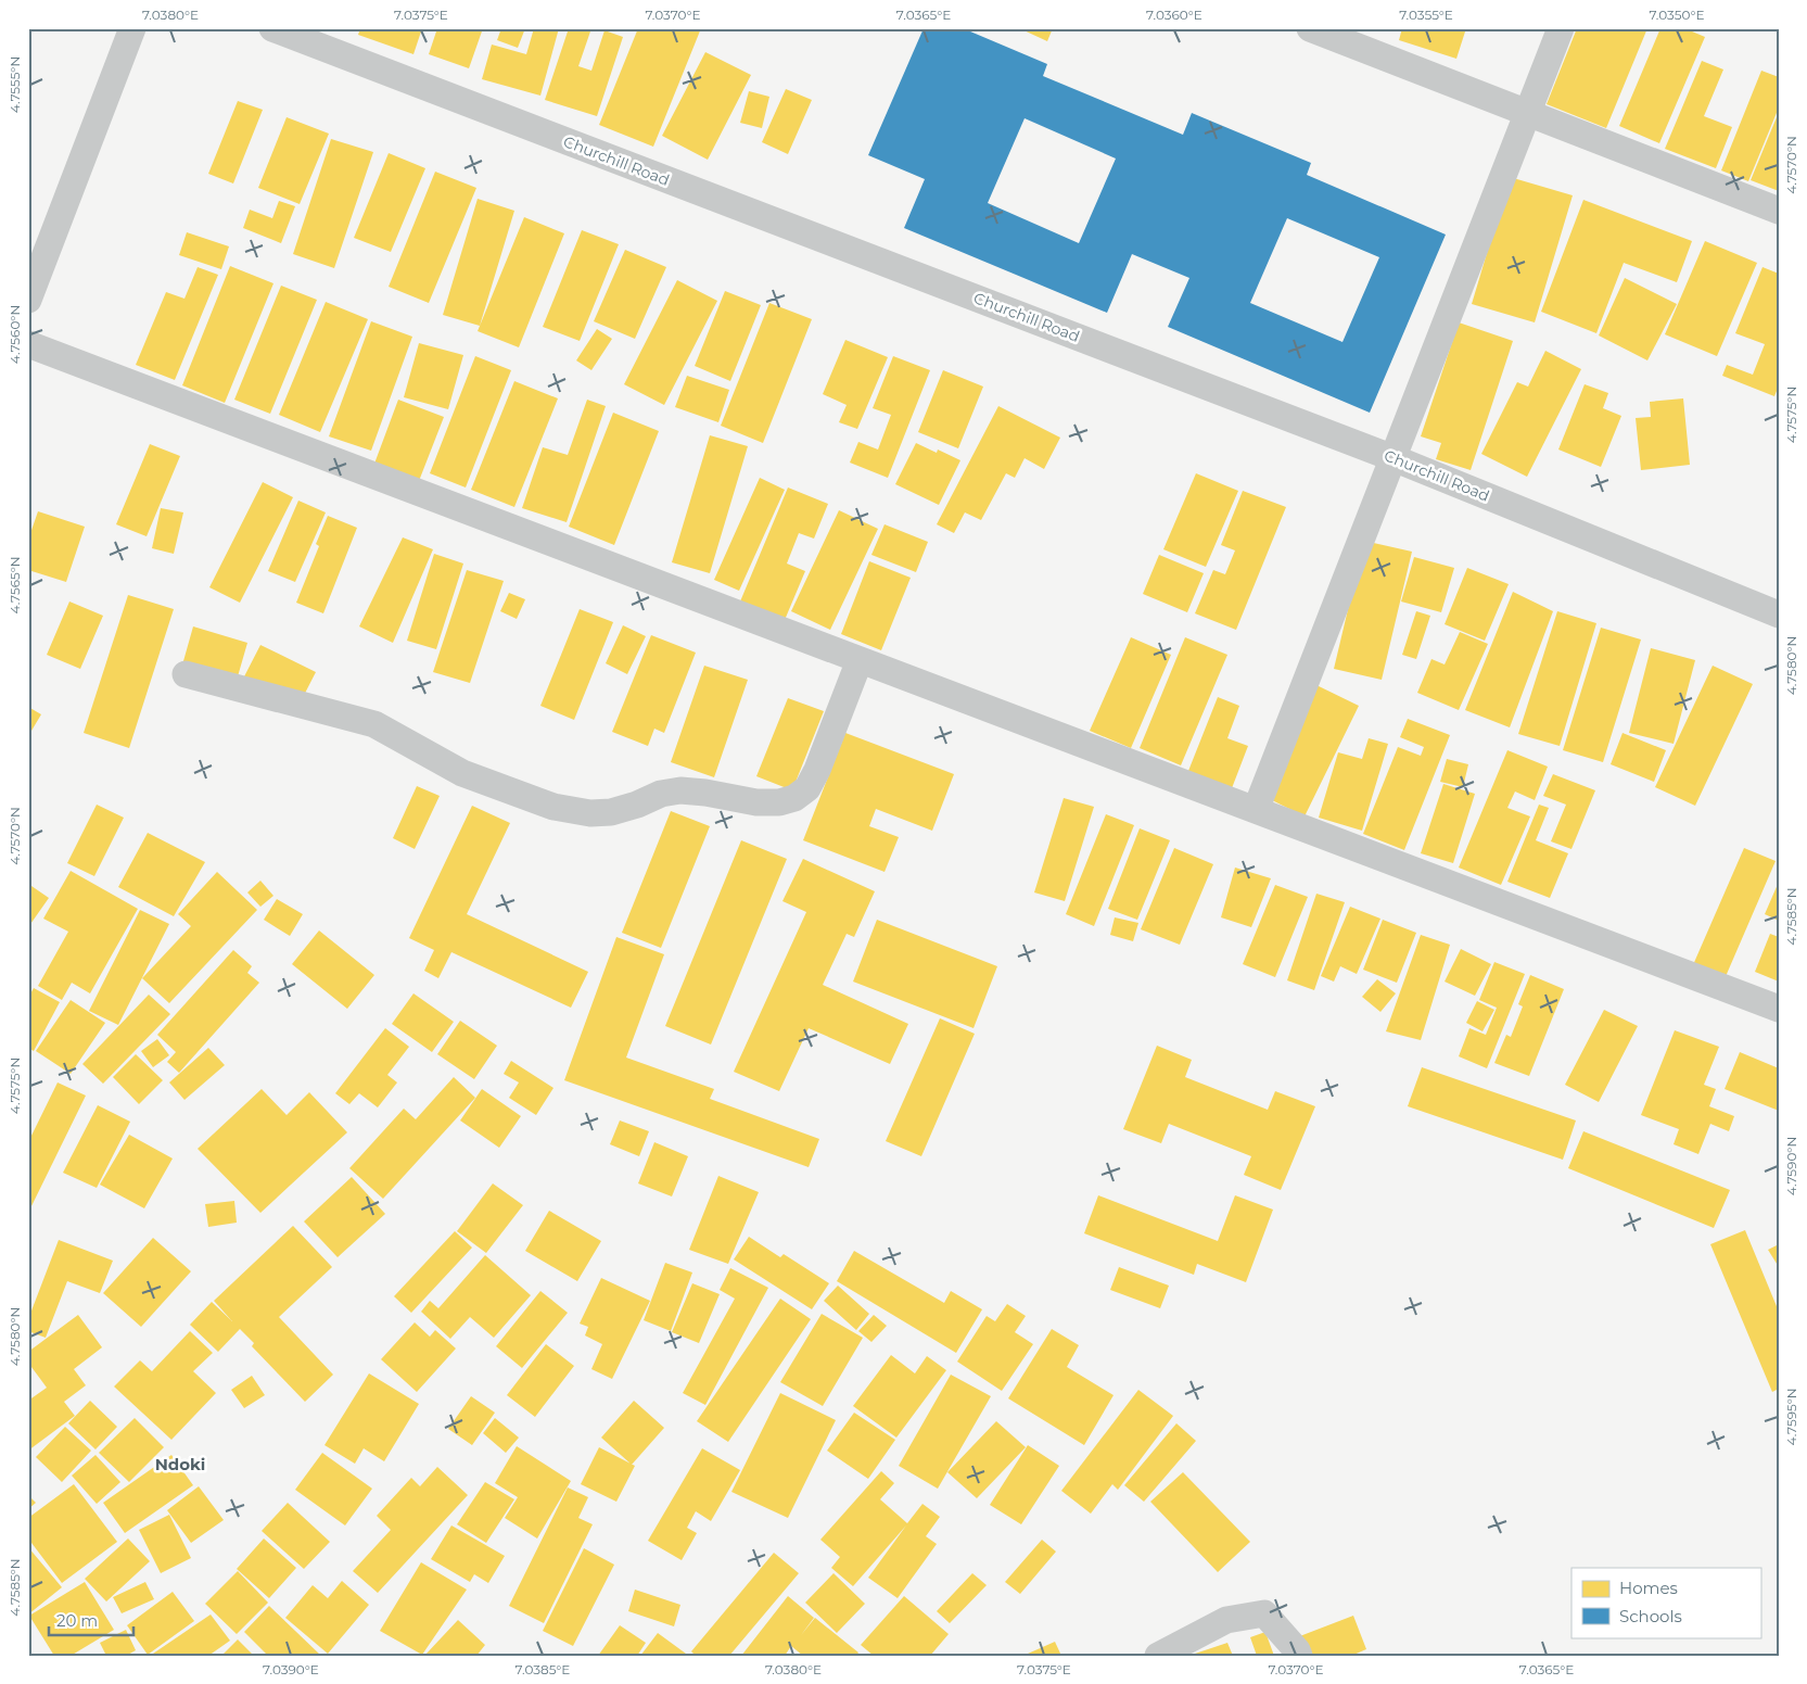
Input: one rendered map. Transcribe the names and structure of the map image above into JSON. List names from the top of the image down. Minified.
{"streets":{"street":["Churchill Road"]},"districts":["Ndoki"],"legend":["Homes","Schools"],"scale_bar":"20 m","coordinates":["7.0380°E","7.0375°E","7.0370°E","7.0365°E","7.0360°E","7.0355°E","7.0350°E","4.7555°N","4.7570°N","4.7560°N","4.7575°N","4.7565°N","4.7580°N","4.7585°N","4.7590°N","4.7595°N","7.0390°E","7.0385°E"]}
